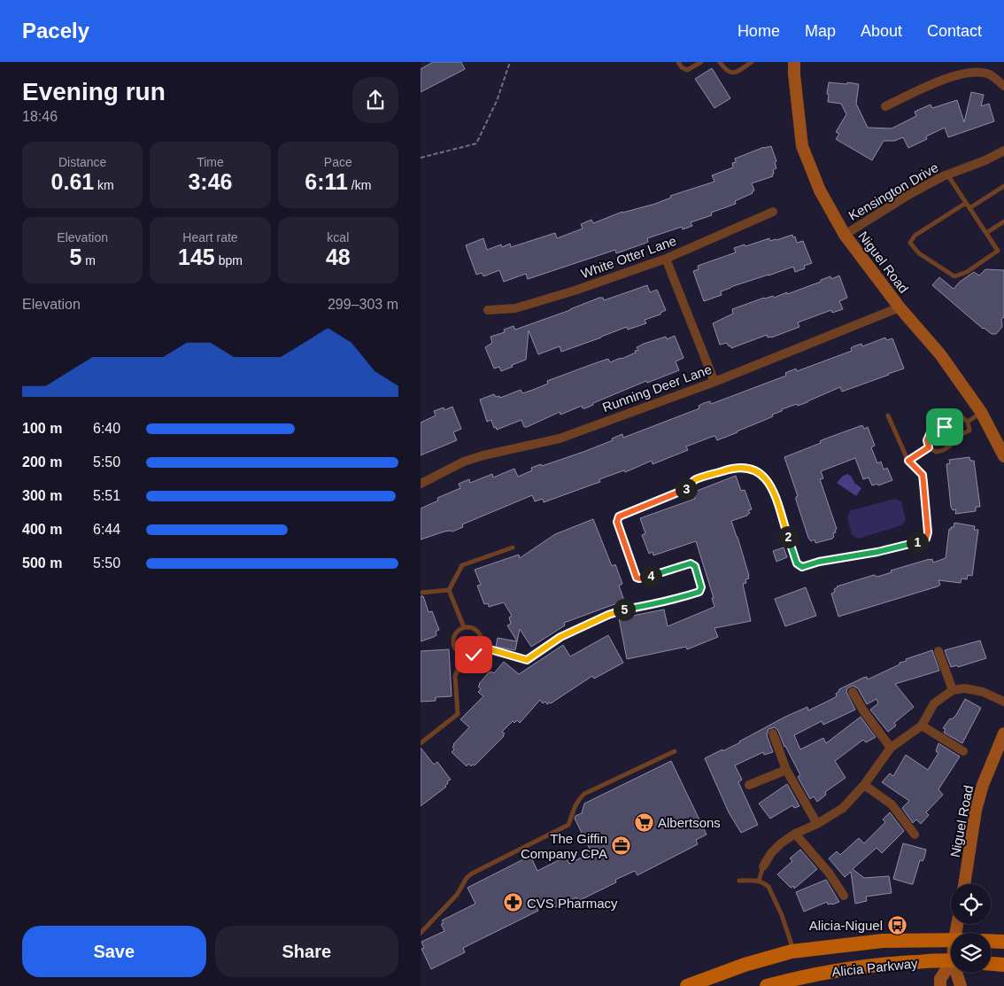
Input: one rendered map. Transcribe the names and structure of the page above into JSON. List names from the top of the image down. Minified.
{"streets":{"main road":["Niguel Road","Alicia Parkway"],"street":["Kensington Drive","White Otter Lane","Running Deer Lane"]},"crossings":[["Kensington Drive","Niguel Road"],["Niguel Road","Running Deer Lane"]],"places":{"supermarket":["Albertsons"],"office":["The Giffin Company CPA"],"pharmacy":["CVS Pharmacy"],"bus stop":["Alicia-Niguel"]},"page":{"header":"Pacely","nav":["Home","Map","About","Contact"],"heading":["Evening run","18:46"],"stats":[["Distance","0.61 km"],["Time","3:46"],["Pace","6:11 /km"],["Elevation","5 m"],["Heart rate","145 bpm"],["kcal","48"]],"chart":["Elevation","299–303 m"],"list":[{"name":"100 m","note":"6:40"},{"name":"200 m","note":"5:50"},{"name":"300 m","note":"5:51"},{"name":"400 m","note":"6:44"},{"name":"500 m","note":"5:50"}],"pins":["3","2","1","4","5"],"buttons":["Save","Share"]}}
